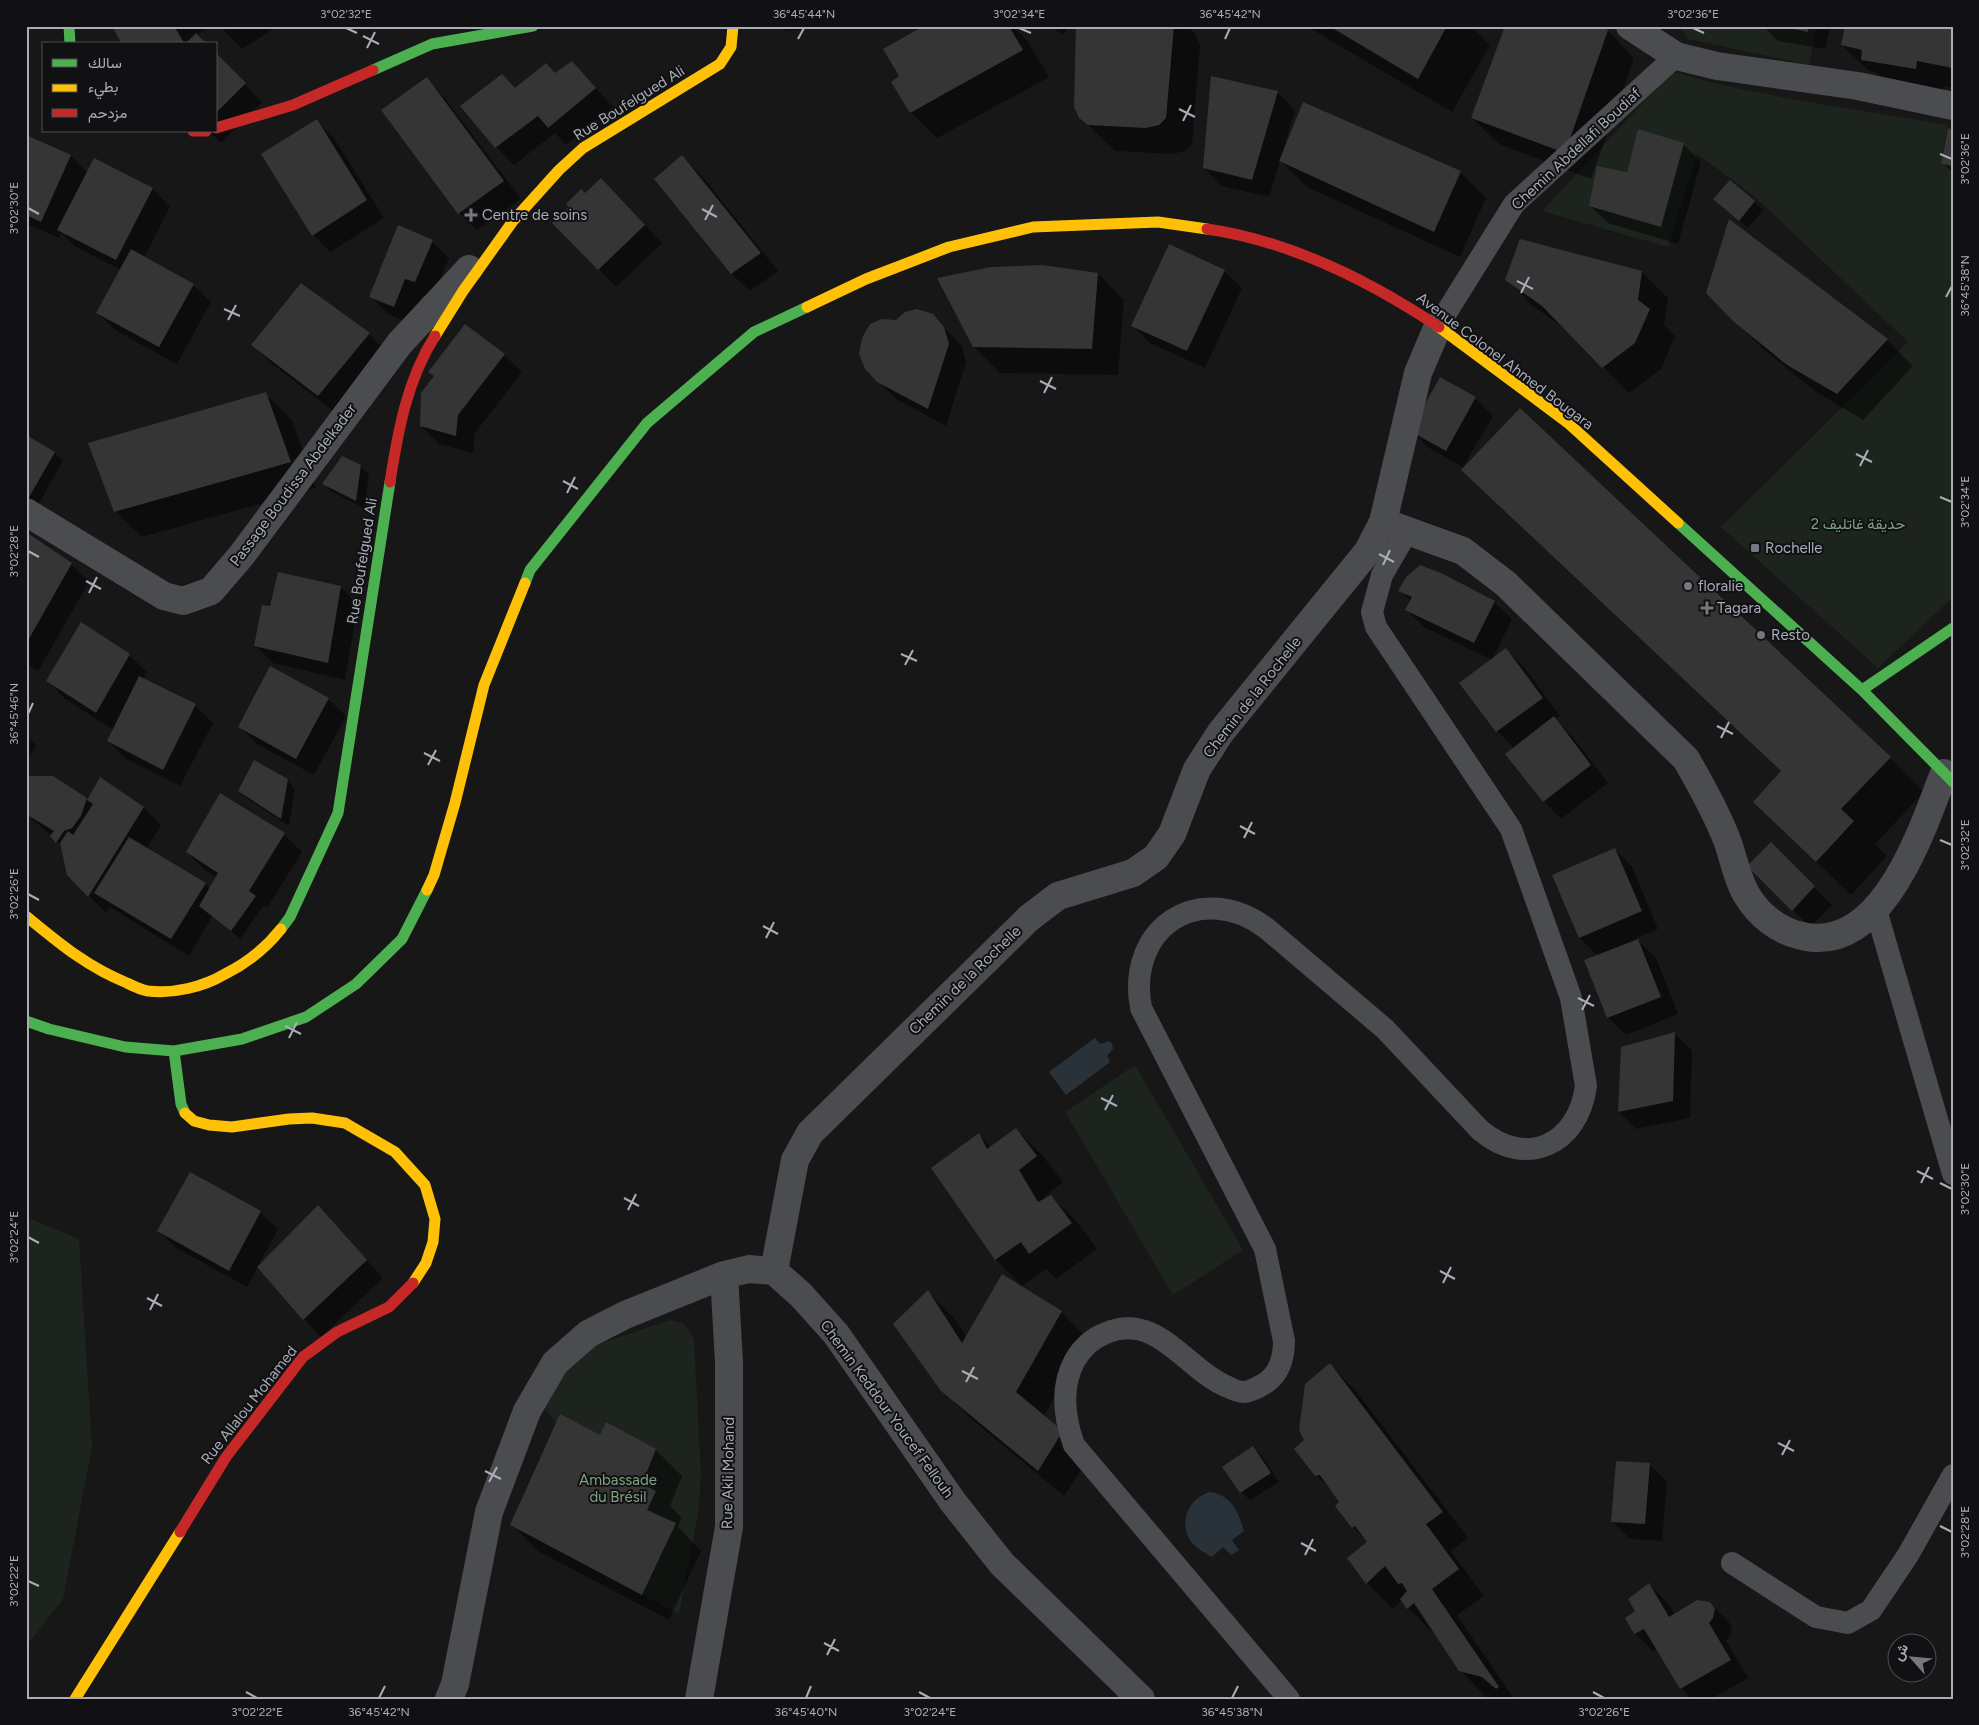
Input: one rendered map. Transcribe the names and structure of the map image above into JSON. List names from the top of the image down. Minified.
{"streets":{"street":["Rue Boufelgued Ali","Avenue Colonel Ahmed Bougara","Passage Boudissa Abdelkader","Chemin de la Rochelle","Rue Allalou Mohamed","Chemin Keddour Youcef Fellouh","Rue Akli Mohand"],"lane":["Chemin Abdellafi Boudiaf"]},"crossings":[["Rue Boufelgued Ali","Passage Boudissa Abdelkader"],["Chemin Abdellafi Boudiaf","Avenue Colonel Ahmed Bougara"],["Chemin Abdellafi Boudiaf","Chemin de la Rochelle"],["Avenue Colonel Ahmed Bougara","Chemin de la Rochelle"],["Avenue Colonel Ahmed Bougara","Rue Allalou Mohamed"],["Chemin de la Rochelle","Chemin Keddour Youcef Fellouh"]],"parks":["حديقة غاتليف 2","Ambassade du Brésil"],"places":{"health":["Centre de soins","Tagara"],"transit":["Rochelle"],"other":["floralie","Resto"]},"legend":["سالك","بطيء","مزدحم"],"north":"top left","coordinates":["3°02'32\"E","36°45'44\"N","3°02'34\"E","36°45'42\"N","3°02'36\"E","3°02'30\"E","36°45'38\"N","3°02'28\"E","36°45'46\"N","3°02'26\"E","3°02'24\"E","3°02'22\"E","36°45'40\"N"]}
